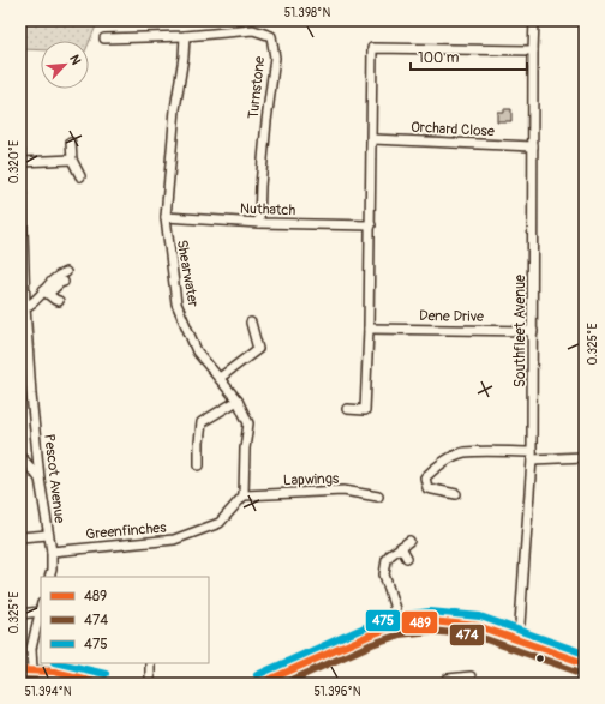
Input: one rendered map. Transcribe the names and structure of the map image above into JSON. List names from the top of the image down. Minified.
{"streets":{"street":["Turnstone","Orchard Close","Nuthatch","Shearwater","Dene Drive","Southfleet Avenue","Pescot Avenue","Lapwings","Greenfinches"]},"crossings":[["Turnstone","Nuthatch"],["Turnstone","Shearwater"],["Orchard Close","Southfleet Avenue"],["Nuthatch","Shearwater"],["Shearwater","Lapwings"],["Shearwater","Greenfinches"],["Dene Drive","Southfleet Avenue"],["Pescot Avenue","Greenfinches"],["Lapwings","Greenfinches"]],"lines":["transit line 475","transit line 489","transit line 474"],"legend":["489","474","475"],"scale_bar":"100 m","north":"top right","coordinates":["51.398°N","0.320°E","0.325°E","51.394°N","51.396°N"]}
